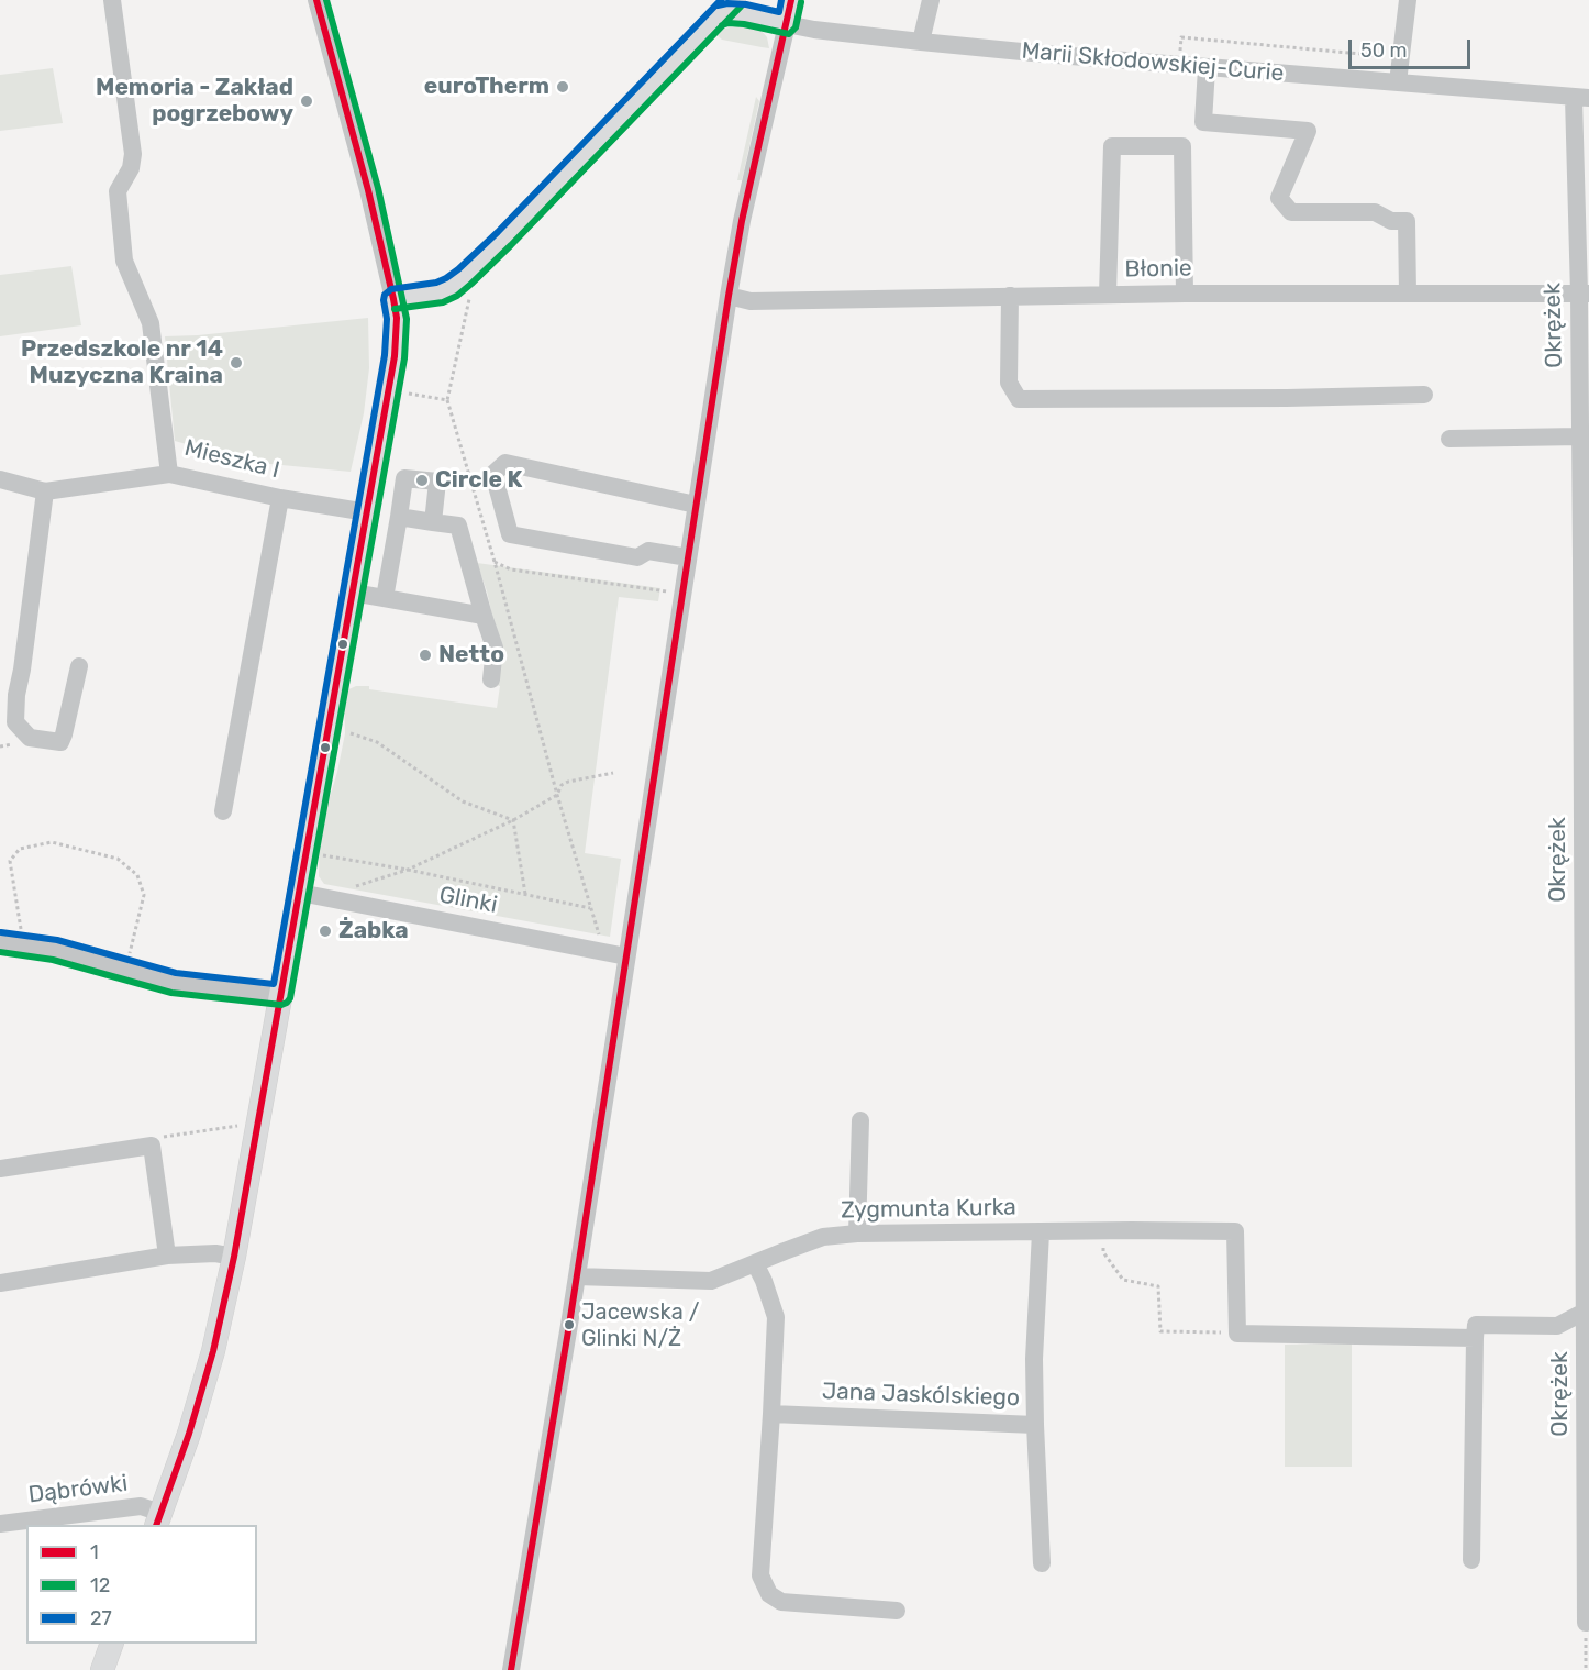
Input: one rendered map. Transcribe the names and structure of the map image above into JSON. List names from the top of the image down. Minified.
{"streets":{"main road":["Marii Skłodowskiej-Curie"],"street":["Błonie","Okrężek","Mieszka I","Glinki","Zygmunta Kurka","Jana Jaskólskiego","Dąbrówki"]},"crossings":[["Marii Skłodowskiej-Curie","Okrężek"],["Błonie","Okrężek"],["Zygmunta Kurka","Jana Jaskólskiego"]],"places":["euroTherm","Memoria - Zakład pogrzebowy","Przedszkole nr 14 Muzyczna Kraina","Circle K","Netto","Żabka","Jacewska / Glinki N/Ż"],"lines":["transit line 1","transit line 12","transit line 27"],"legend":["1","12","27"],"scale_bar":"50 m"}
